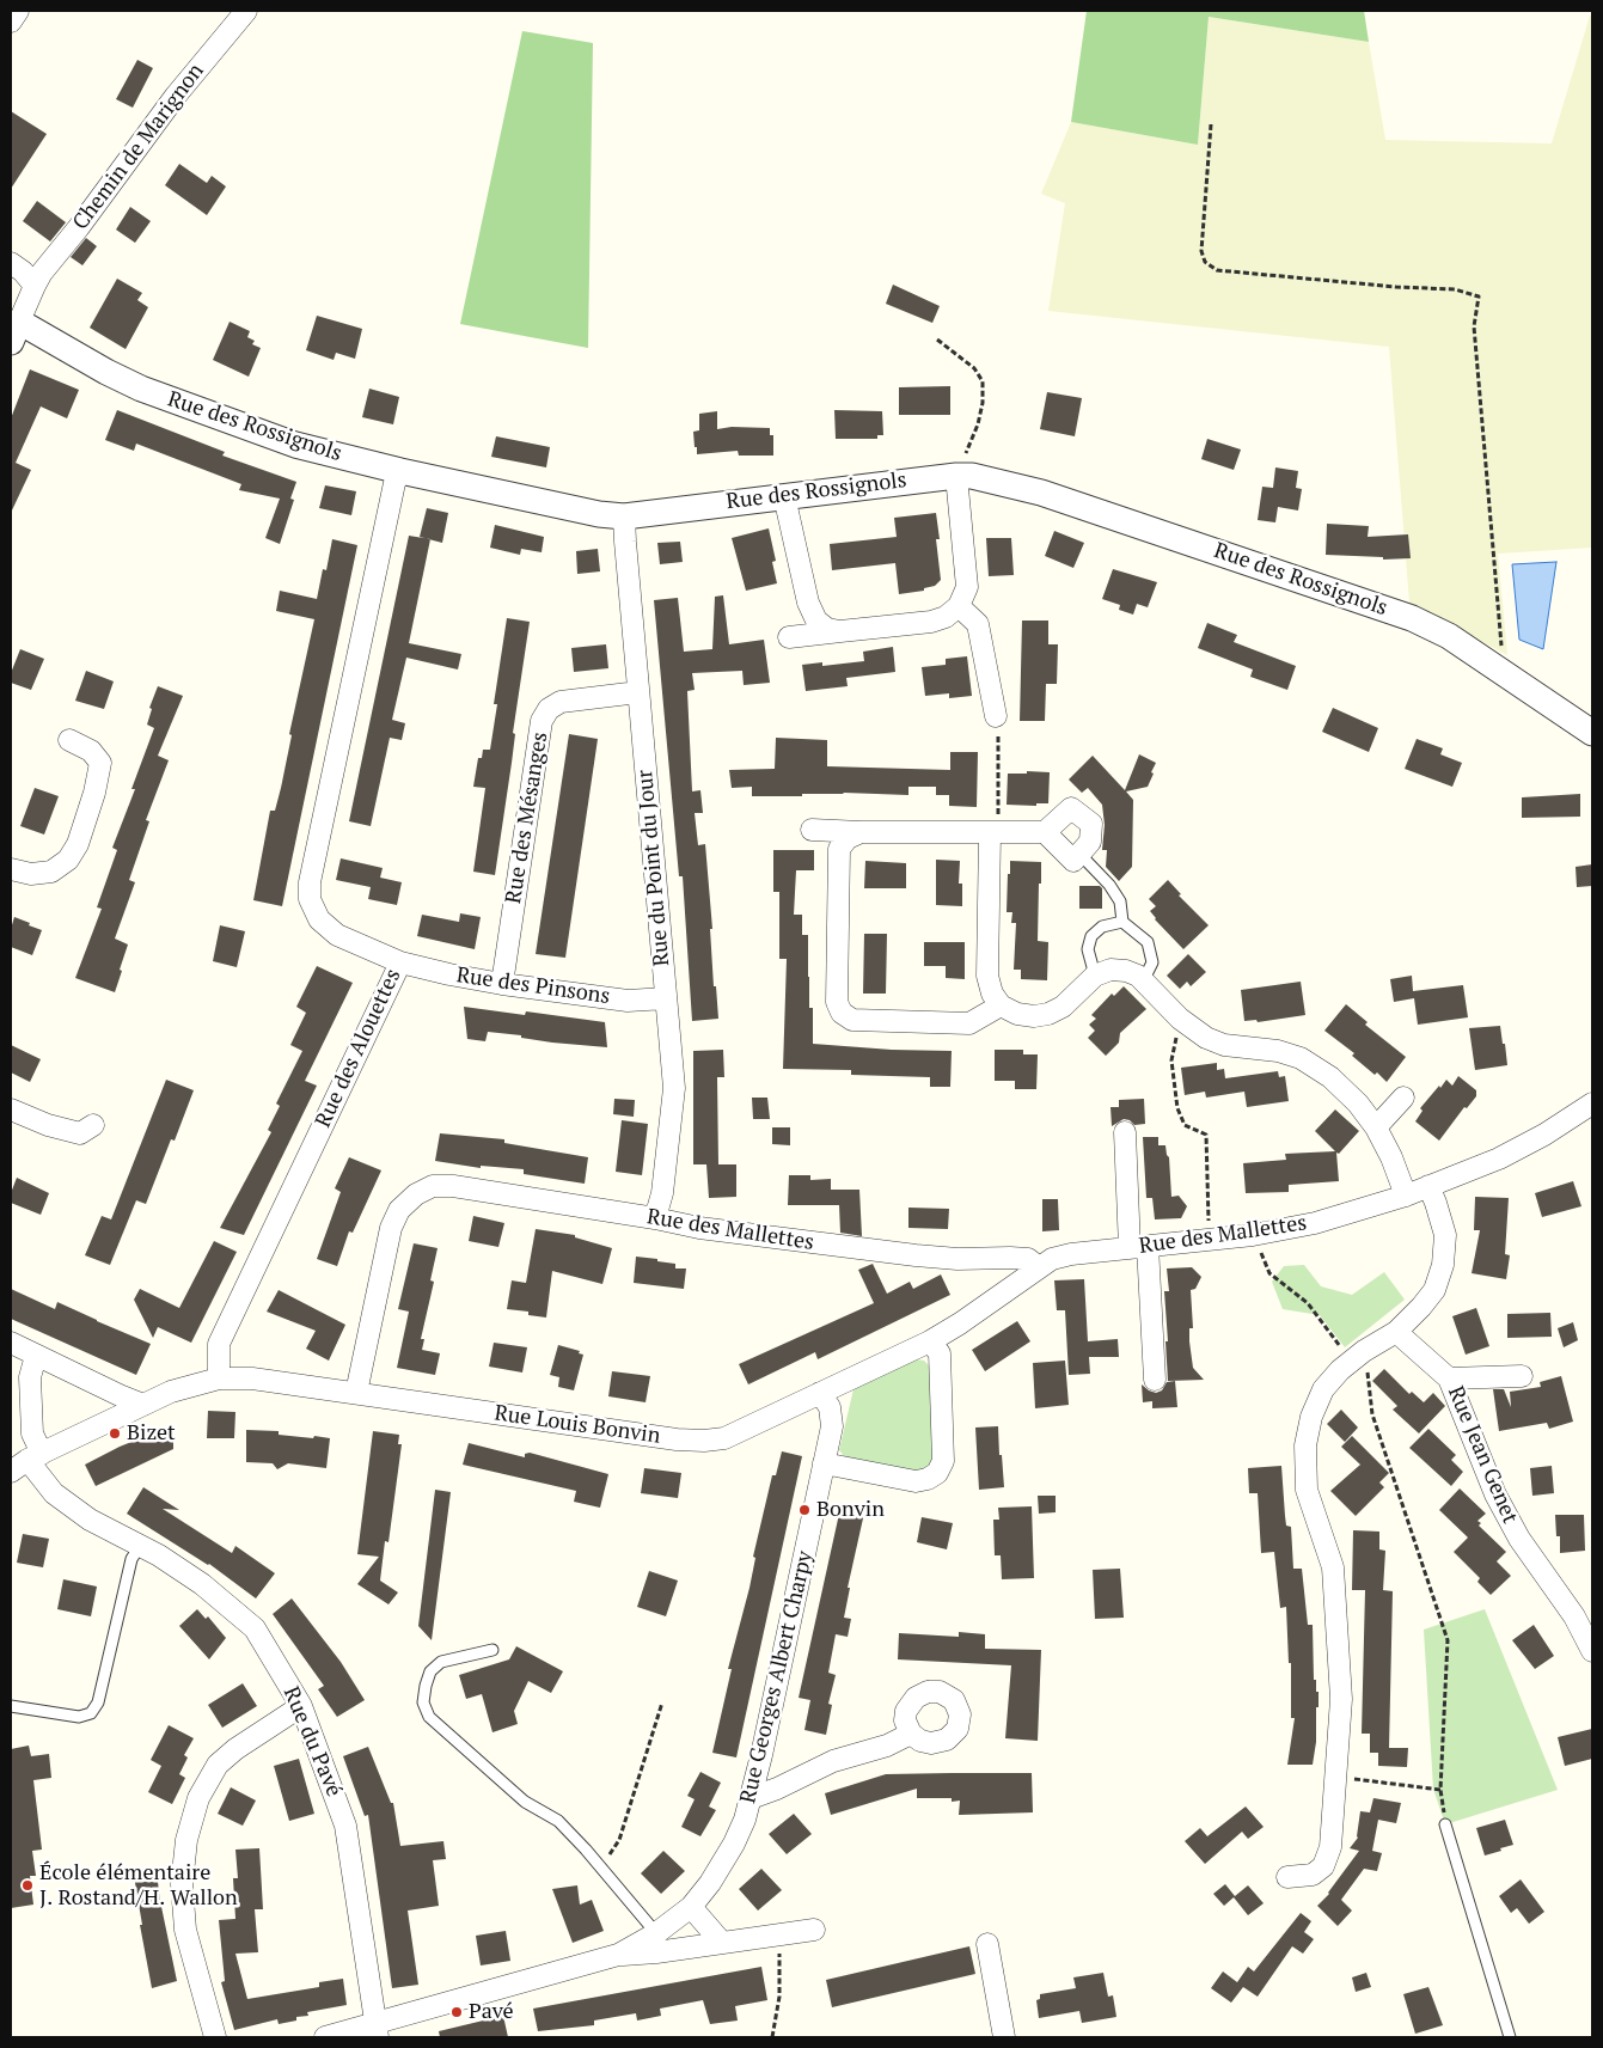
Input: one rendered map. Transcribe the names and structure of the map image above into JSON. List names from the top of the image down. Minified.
{"streets":{"street":["Chemin de Marignon","Rue des Rossignols","Rue des Mésanges","Rue du Point du Jour","Rue des Pinsons","Rue des Alouettes","Rue des Mallettes","Rue Louis Bonvin","Rue Jean Genet","Rue Georges Albert Charpy","Rue du Pavé"]},"crossings":[["Chemin de Marignon","Rue des Rossignols"],["Rue des Rossignols","Rue du Point du Jour"],["Rue des Rossignols","Rue des Alouettes"],["Rue des Mésanges","Rue du Point du Jour"],["Rue des Mésanges","Rue des Pinsons"],["Rue du Point du Jour","Rue des Pinsons"],["Rue du Point du Jour","Rue des Mallettes"],["Rue des Pinsons","Rue des Alouettes"],["Rue des Mallettes","Rue Louis Bonvin"],["Rue Louis Bonvin","Rue Georges Albert Charpy"]],"places":["Bizet","Bonvin","École élémentaire J. Rostand/H. Wallon","Pavé"]}
